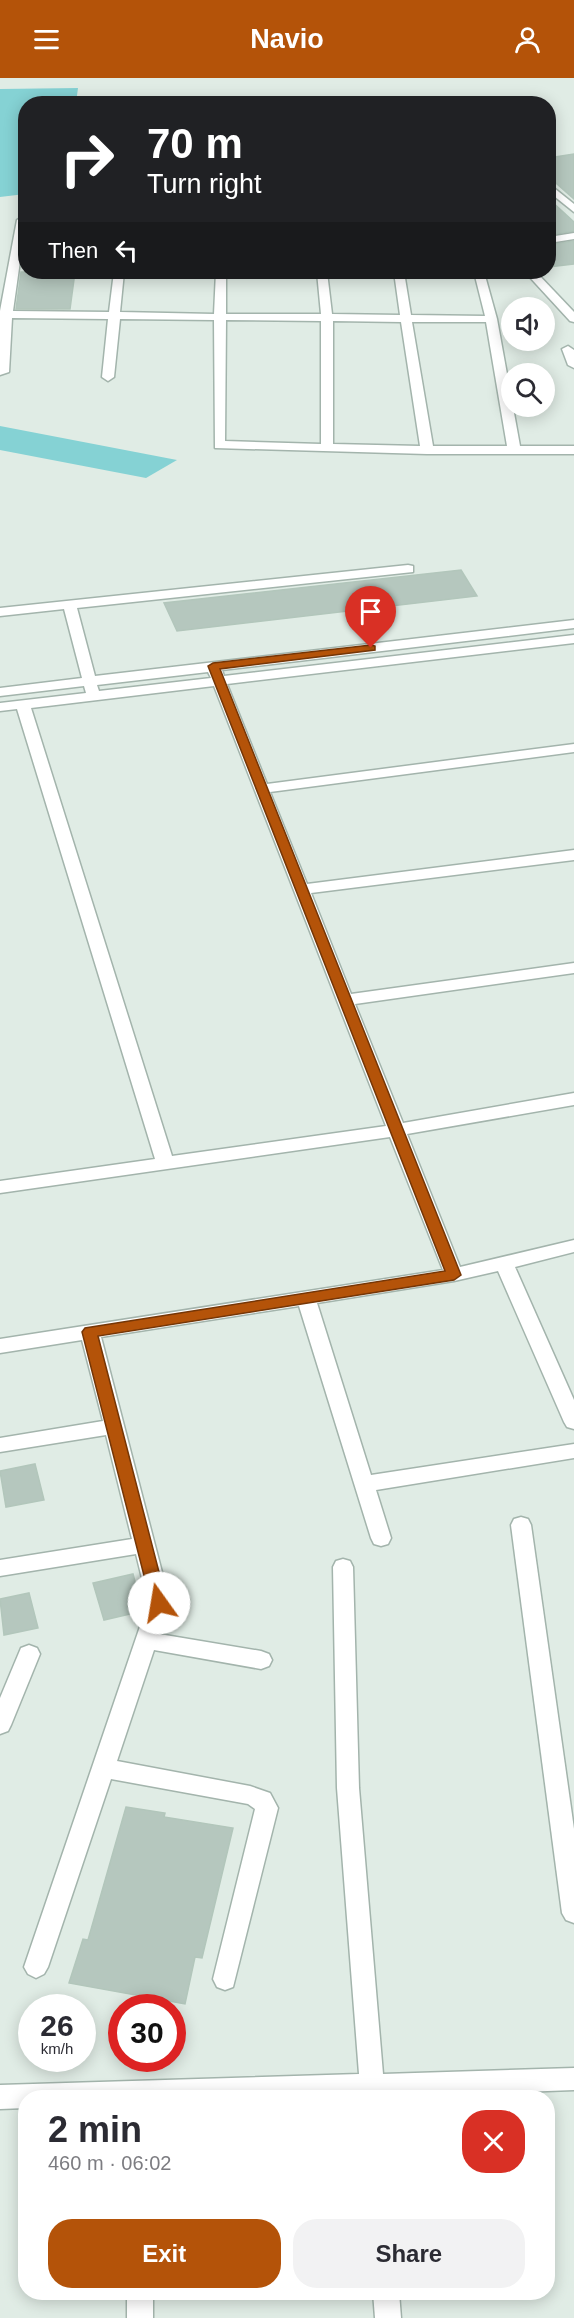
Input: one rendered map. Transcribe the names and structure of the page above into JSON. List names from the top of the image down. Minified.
{"page":{"header":"Navio","turn":["70 m","Turn right"],"then":"Then","speed":"26 km/h","limit":"30","heading":["2 min","460 m · 06:02"],"buttons":["Exit","Share"]}}
